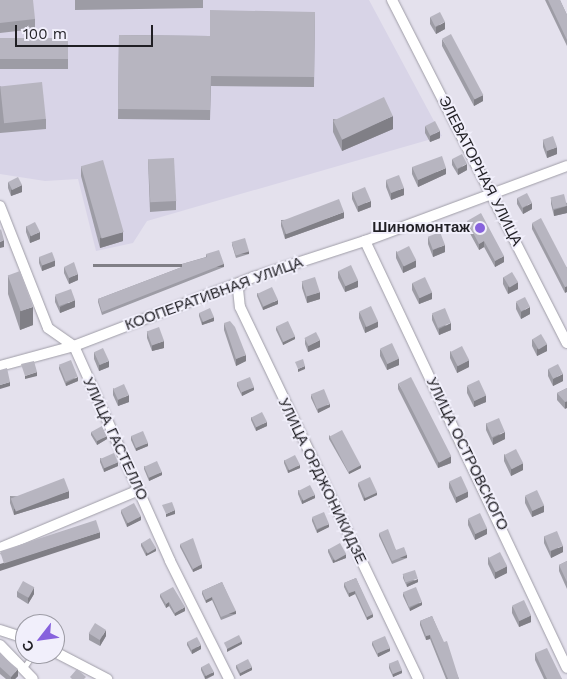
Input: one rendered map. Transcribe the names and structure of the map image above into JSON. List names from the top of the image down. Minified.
{"streets":{"street":["ЭЛЕВАТОРНАЯ УЛИЦА","КООПЕРАТИВНАЯ УЛИЦА","УЛИЦА ГАСТЕЛЛО","УЛИЦА ОСТРОВСКОГО","УЛИЦА ОРДЖОНИКИДЗЕ"]},"crossings":[["ЭЛЕВАТОРНАЯ УЛИЦА","КООПЕРАТИВНАЯ УЛИЦА"],["КООПЕРАТИВНАЯ УЛИЦА","УЛИЦА ГАСТЕЛЛО"],["КООПЕРАТИВНАЯ УЛИЦА","УЛИЦА ОСТРОВСКОГО"],["КООПЕРАТИВНАЯ УЛИЦА","УЛИЦА ОРДЖОНИКИДЗЕ"]],"places":["Шиномонтаж"],"scale_bar":"100 m","north":"bottom left"}
